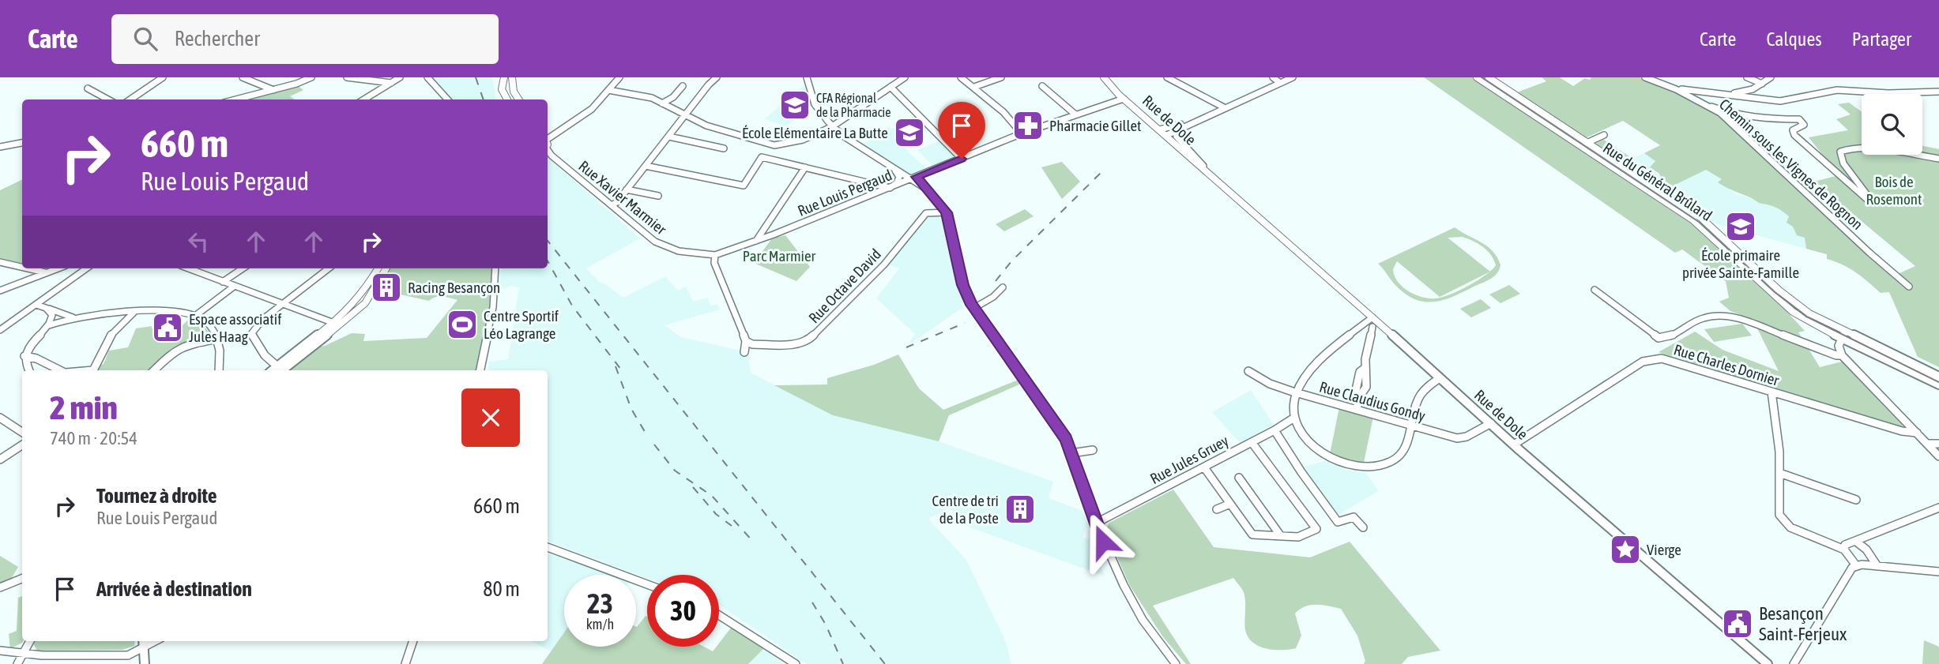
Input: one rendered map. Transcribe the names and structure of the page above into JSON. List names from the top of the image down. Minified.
{"streets":{"main road":["Rue de Dole","Rue du Général Brûlard"],"street":["Chemin sous les Vignes de Rognon","Rue Louis Pergaud","Rue Xavier Marmier","Rue Octave David","Rue Charles Dornier","Rue Claudius Gondy","Rue Jules Gruey"]},"crossings":[["Rue de Dole","Rue Louis Pergaud"],["Rue de Dole","Rue Charles Dornier"],["Rue de Dole","Rue Claudius Gondy"],["Rue Louis Pergaud","Rue Xavier Marmier"]],"parks":["Bois de Rosemont","Parc Marmier"],"places":{"school or university":["CFA Régional de la Pharmacie","École Elémentaire La Butte","École primaire privée Sainte-Famille"],"pharmacy":["Pharmacie Gillet"],"building":["Racing Besançon","Centre de tri de la Poste"],"sports":["Centre Sportif Léo Lagrange"],"public building":["Espace associatif Jules Haag","Besançon Saint-Ferjeux"],"place":["Vierge"]},"page":{"header":"Carte","search":"Rechercher","nav":["Carte","Calques","Partager"],"turn":["660 m","Rue Louis Pergaud"],"heading":["2 min","740 m · 20:54"],"list":[{"name":"Tournez à droite","note":"Rue Louis Pergaud","value":"660 m"},{"name":"Arrivée à destination","value":"80 m"}],"speed":"23 km/h","limit":"30"}}
